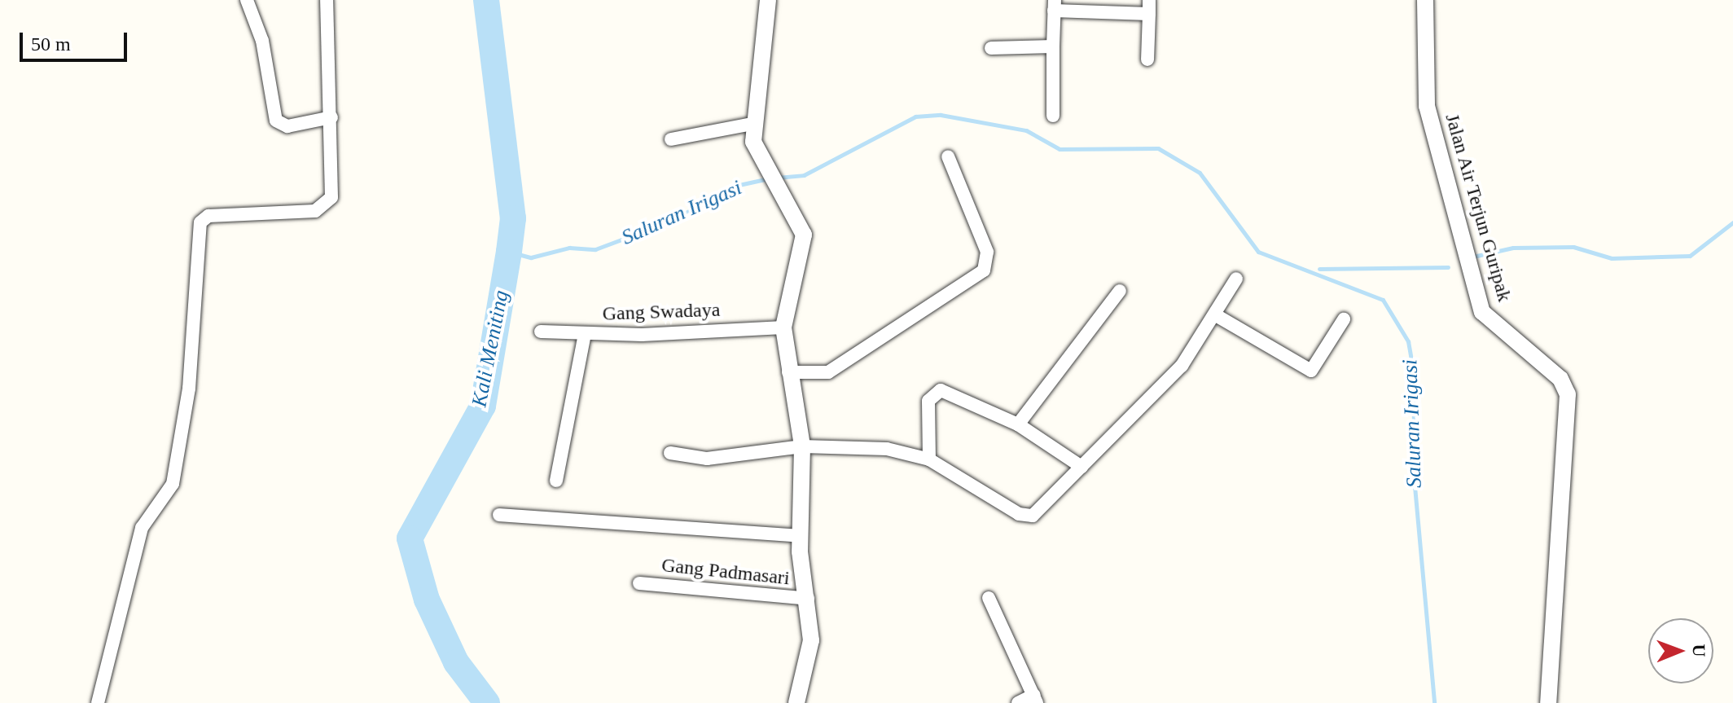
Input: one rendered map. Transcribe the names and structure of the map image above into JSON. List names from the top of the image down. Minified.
{"streets":{"street":["Jalan Air Terjun Guripak","Gang Swadaya","Gang Padmasari"]},"water":["Saluran Irigasi","Kali Meniting"],"scale_bar":"50 m","north":"right"}
